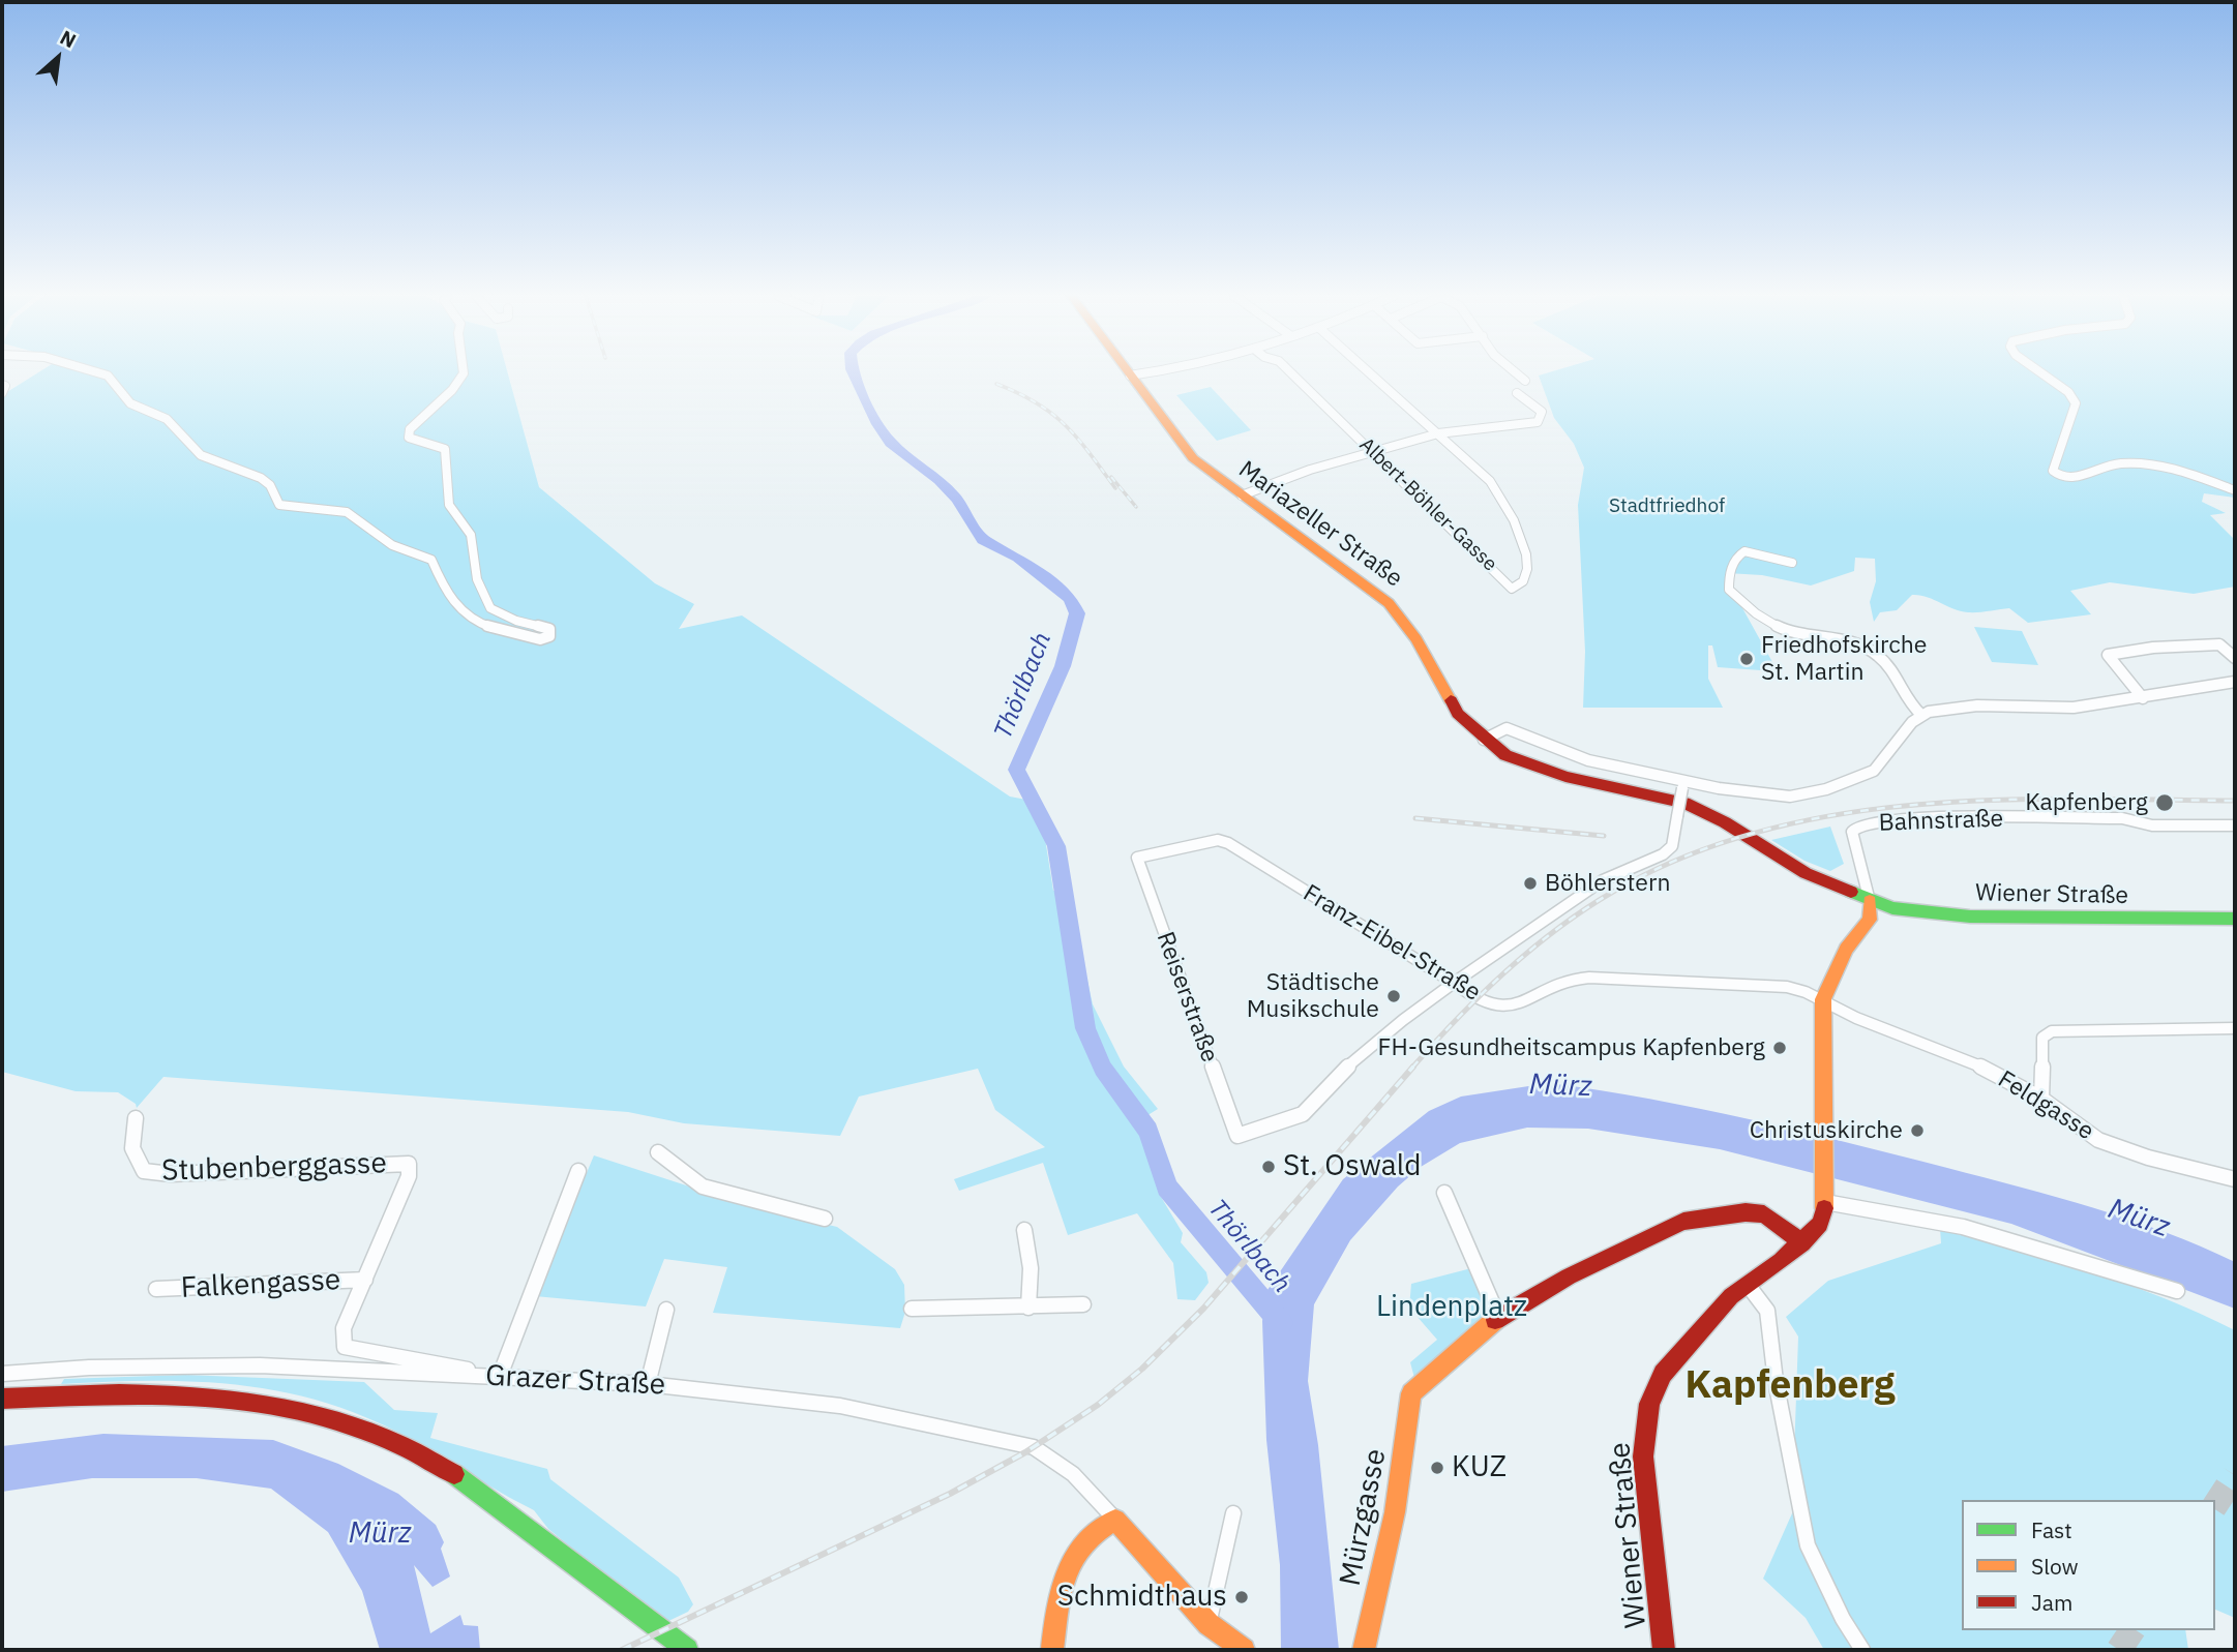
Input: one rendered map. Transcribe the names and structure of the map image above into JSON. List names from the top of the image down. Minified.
{"streets":{"main road":["Mariazeller Straße","Wiener Straße","Grazer Straße","Mürzgasse"],"street":["Albert-Böhler-Gasse","Bahnstraße","Franz-Eibel-Straße","Reiserstraße","Feldgasse","Stubenberggasse","Falkengasse"]},"crossings":[["Mariazeller Straße","Bahnstraße"],["Mariazeller Straße","Wiener Straße"],["Bahnstraße","Wiener Straße"],["Wiener Straße","Franz-Eibel-Straße"],["Wiener Straße","Feldgasse"],["Franz-Eibel-Straße","Reiserstraße"],["Franz-Eibel-Straße","Feldgasse"],["Stubenberggasse","Falkengasse"],["Stubenberggasse","Grazer Straße"]],"districts":["Kapfenberg"],"water":["Thörlbach","Mürz"],"parks":["Stadtfriedhof","Lindenplatz"],"places":["Friedhofskirche St. Martin","Kapfenberg","Böhlerstern","Städtische Musikschule","FH-Gesundheitscampus Kapfenberg","Christuskirche","St. Oswald","KUZ","Schmidthaus"],"legend":["Fast","Slow","Jam"],"north":"top right"}
